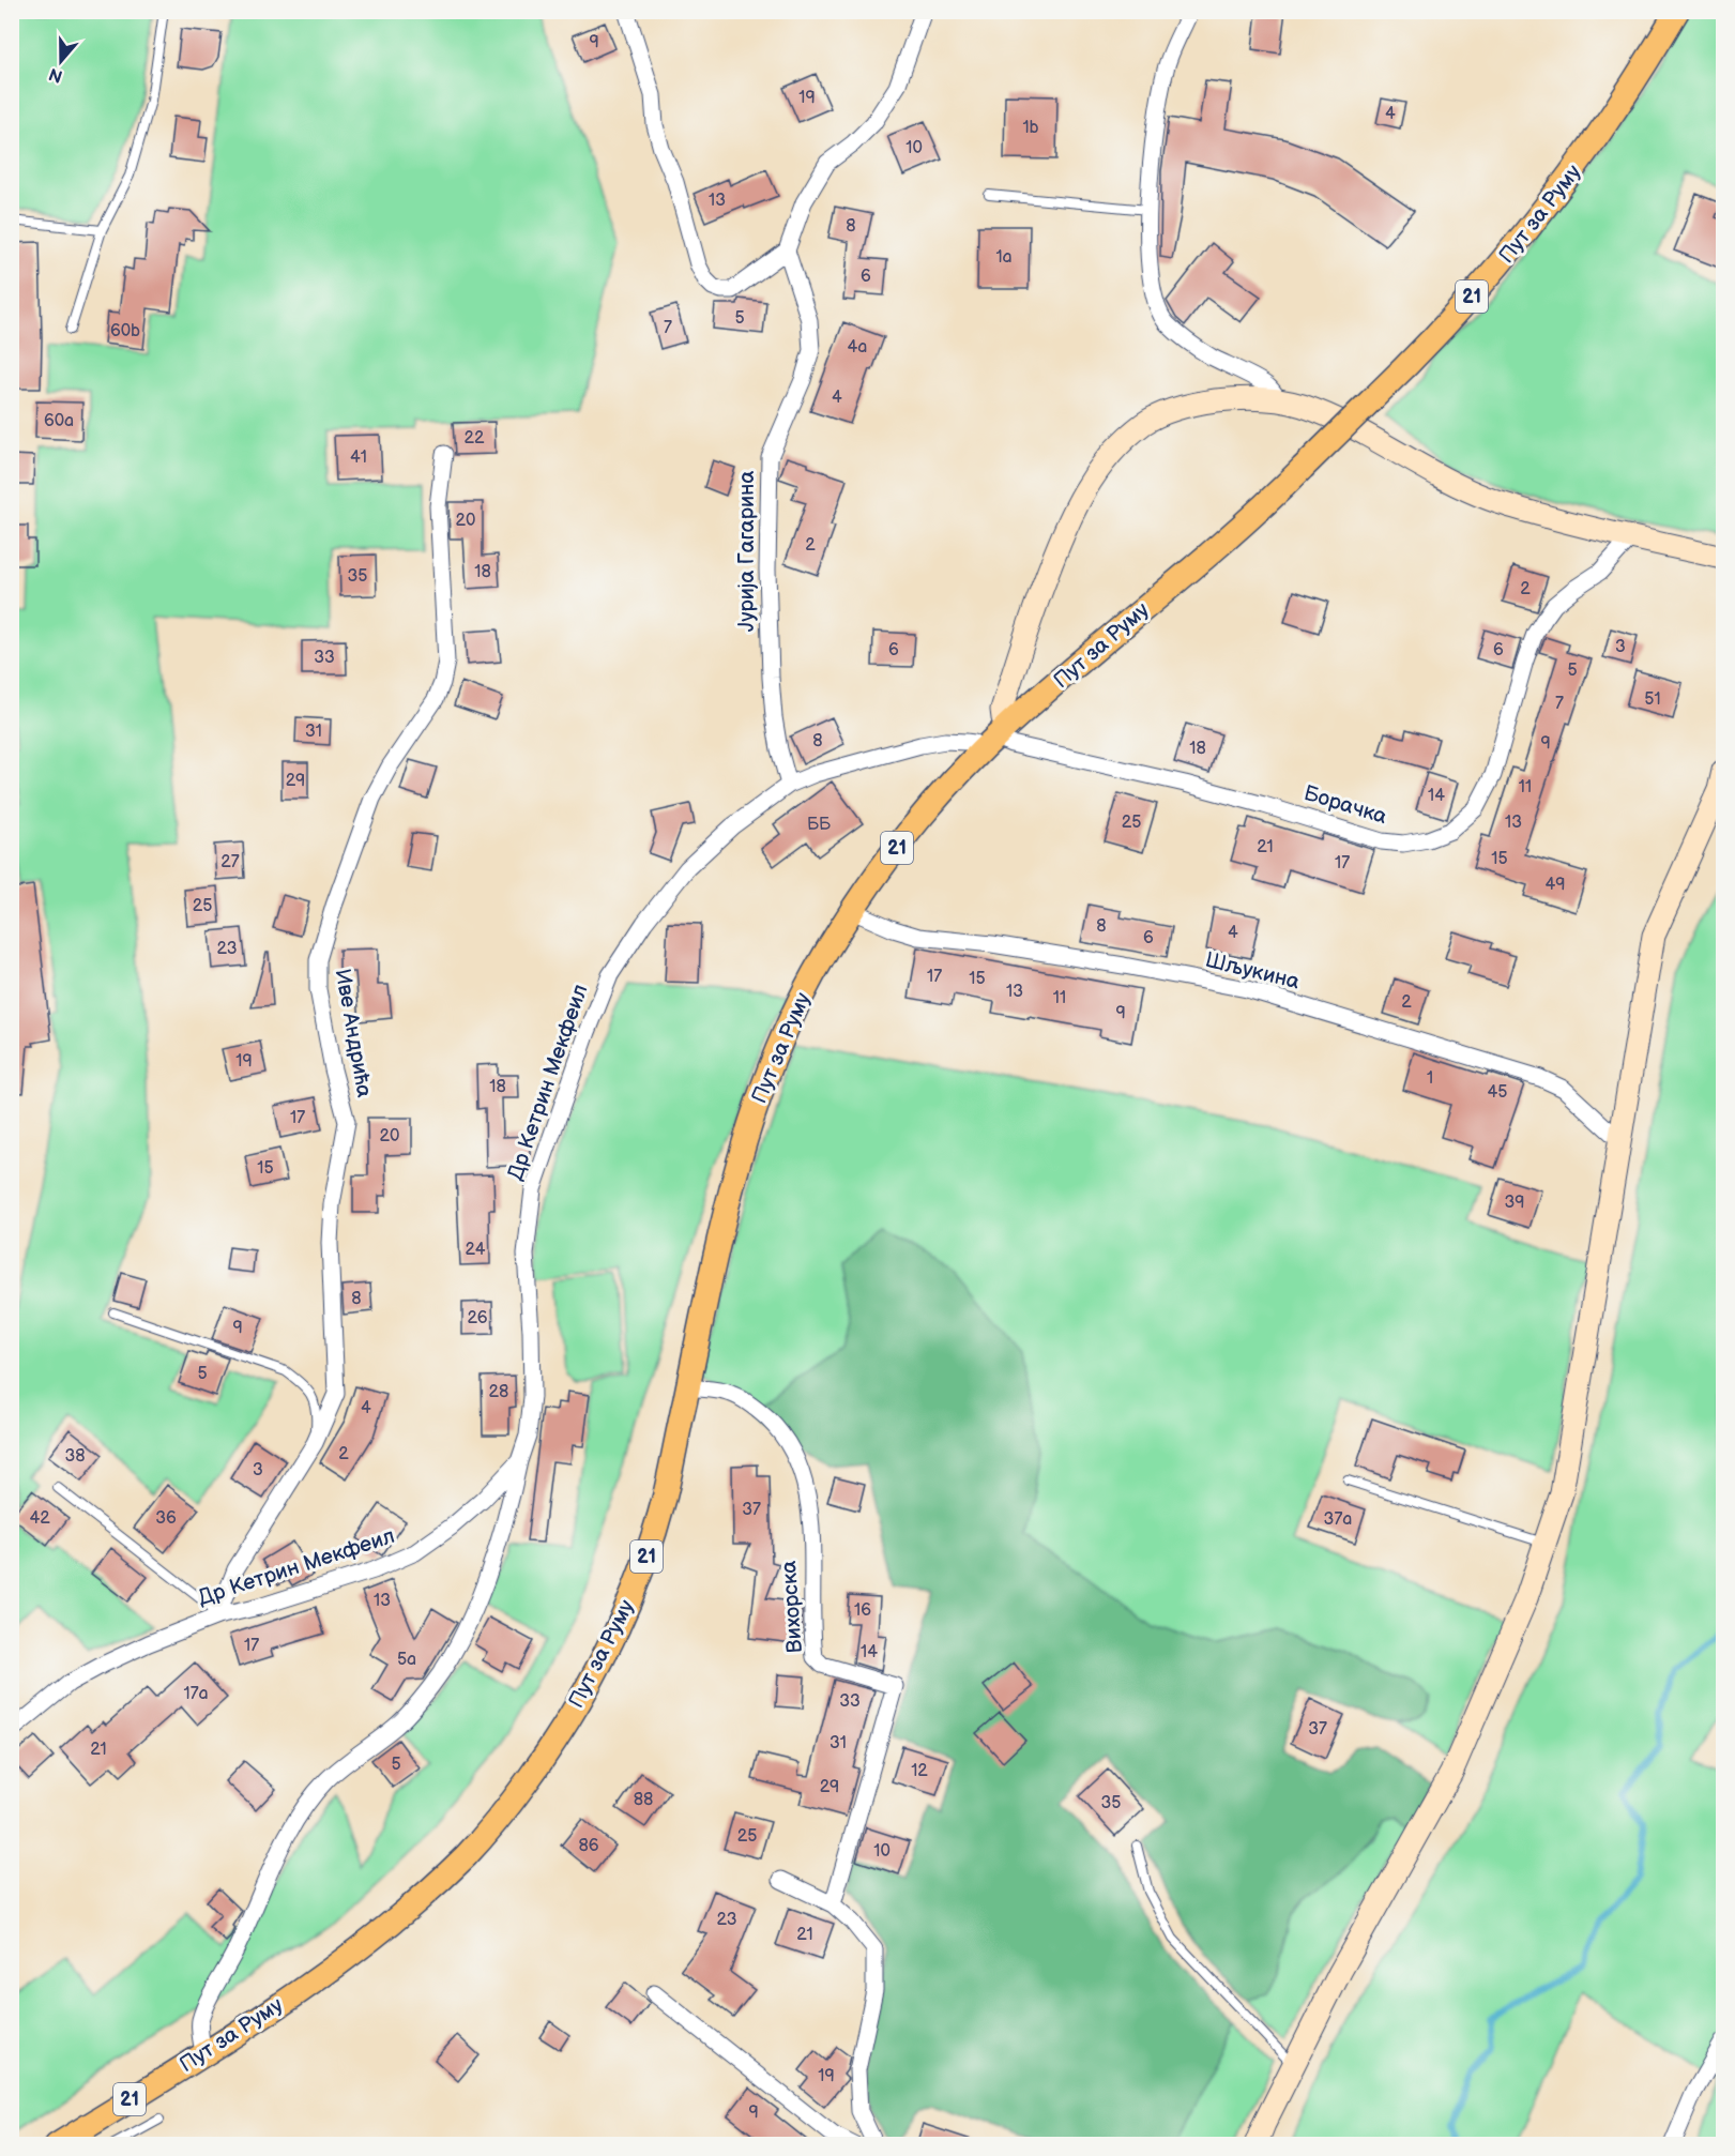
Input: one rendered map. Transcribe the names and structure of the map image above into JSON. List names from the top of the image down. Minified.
{"streets":{"main road":["Пут за Руму","21"],"street":["Јурија Гагарина","Борачка","Шљукина","Иве Андрића","Др Кетрин Мекфеил","Вихорска"]},"crossings":[["Пут за Руму","Борачка"],["Пут за Руму","Шљукина"],["Пут за Руму","Вихорска"],["Јурија Гагарина","Борачка"],["Јурија Гагарина","Др Кетрин Мекфеил"],["Борачка","Др Кетрин Мекфеил"],["Иве Андрића","Др Кетрин Мекфеил"]],"house_numbers":["9","19","4","1b","10","13","8","1a","6","5","7","60b","4a","4","60a","22","41","20","2","18","35","2","3","6","6","33","5","51","7","31","8","9","18","29","11","14","25","13","ББ","21","15","27","17","49","25","8","4","6","23","17","15","13","11","2","9","19","1","18","45","17","20","15","39","24","8","26","9","5","28","4","2","38","3","37","42","36","37a","13","16","17","14","5a","17a","33","37","31","21","5","12","29","88","35","25","86","10","23","21","19","9"],"north":"bottom"}
